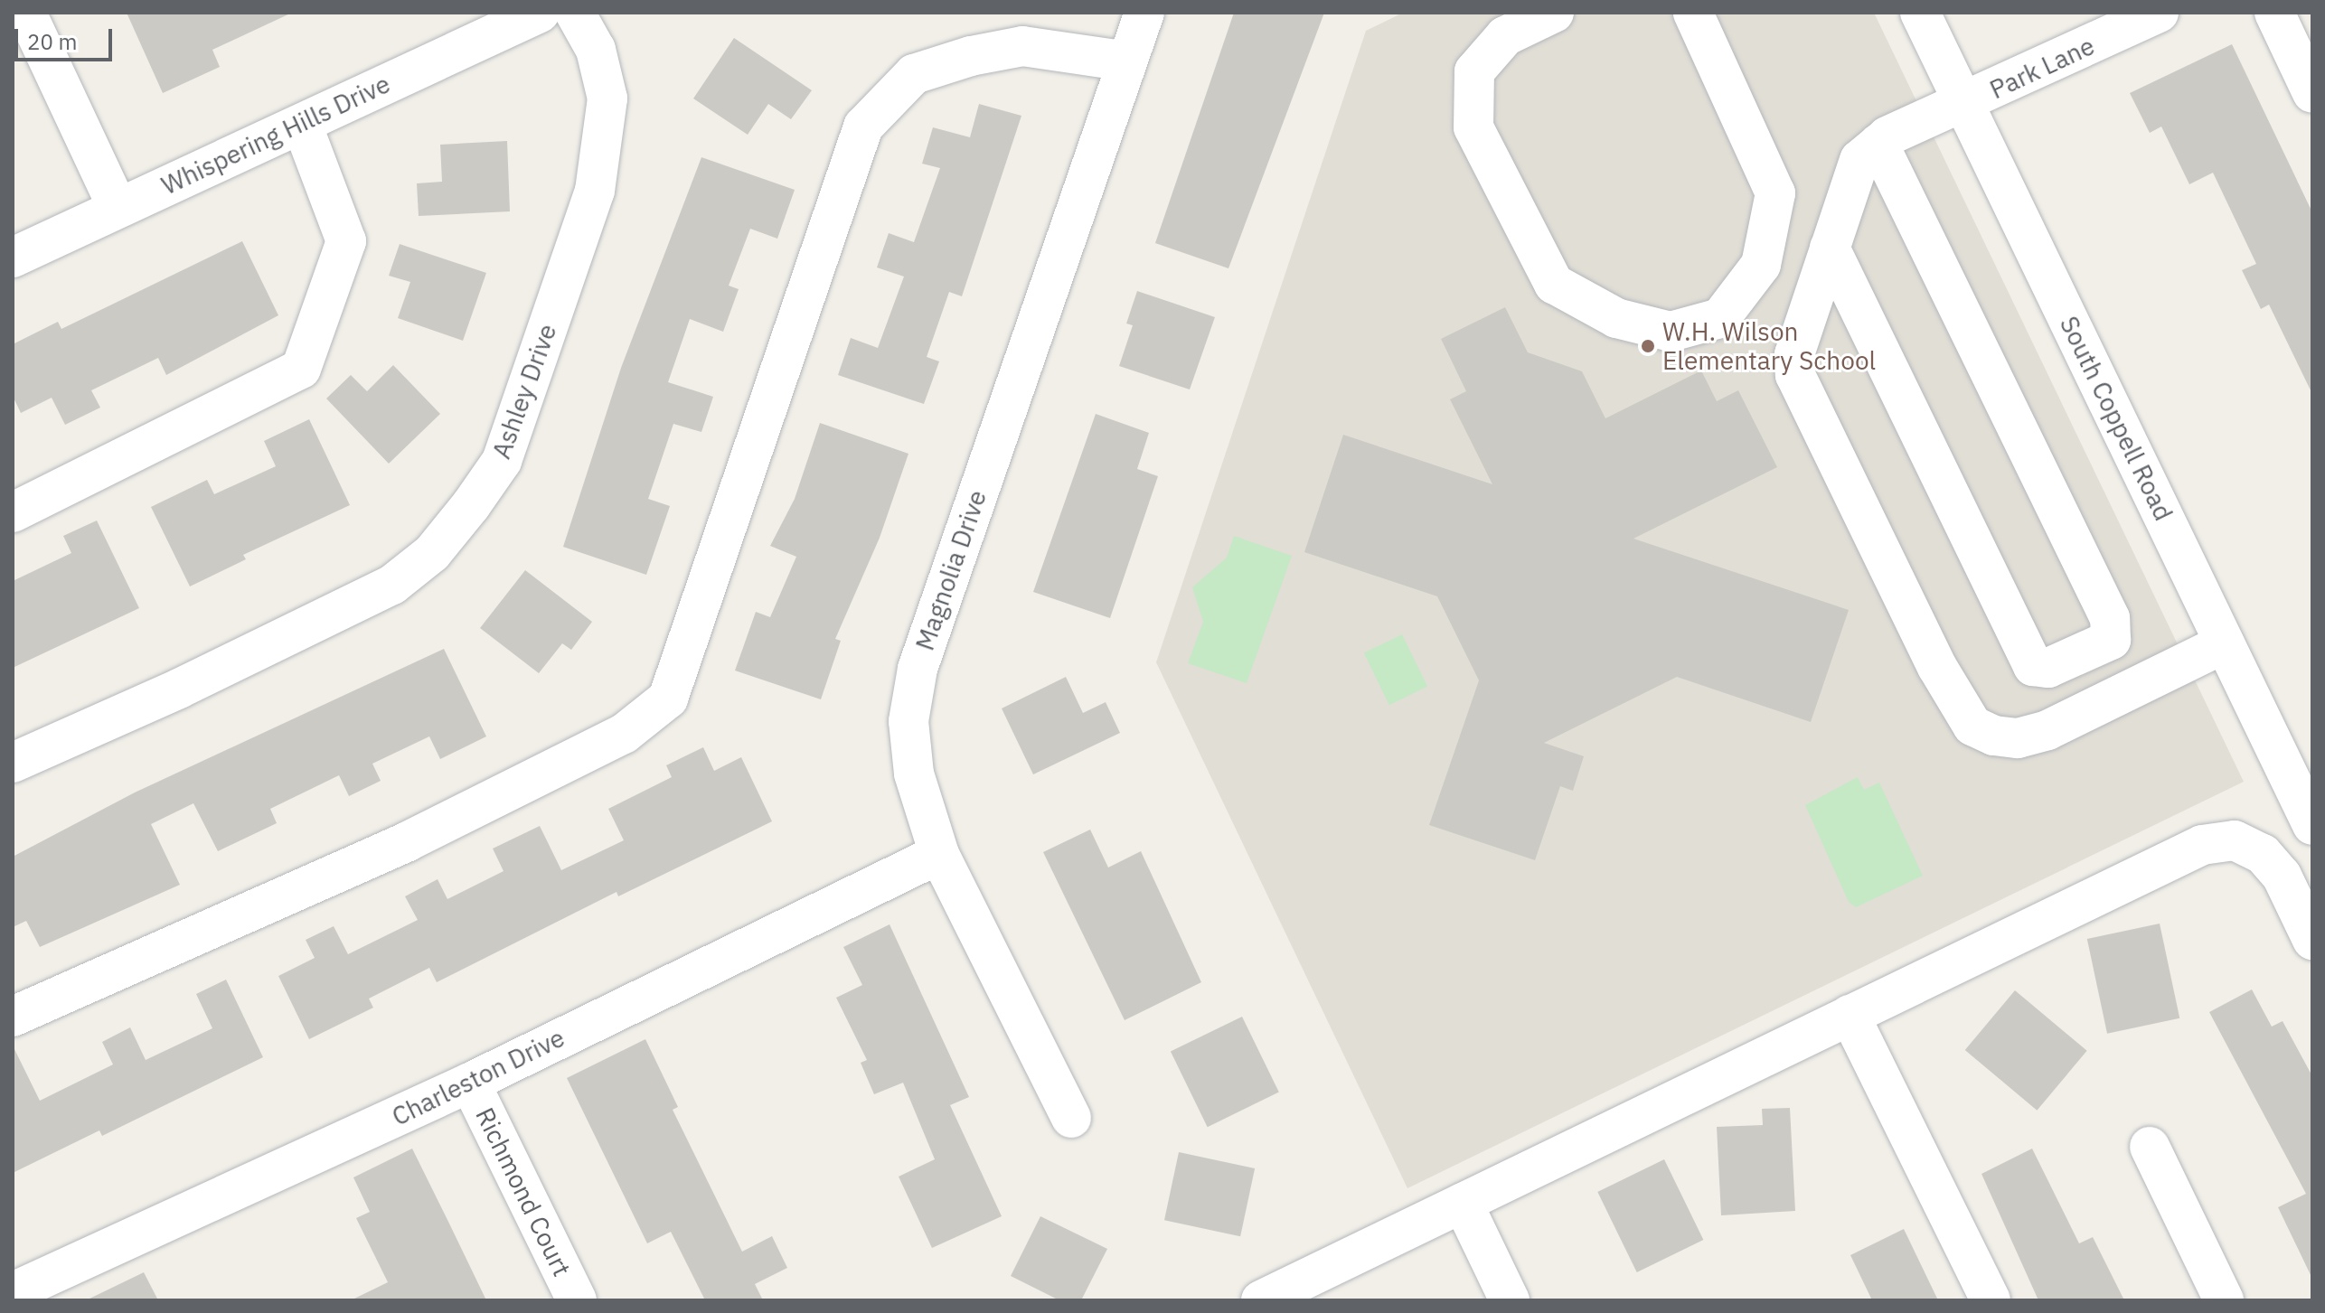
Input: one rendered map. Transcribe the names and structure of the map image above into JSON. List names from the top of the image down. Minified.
{"streets":{"street":["Park Lane","Whispering Hills Drive","Ashley Drive","South Coppell Road","Magnolia Drive","Charleston Drive","Richmond Court"]},"crossings":[["Park Lane","South Coppell Road"],["Magnolia Drive","Charleston Drive"],["Charleston Drive","Richmond Court"]],"places":["W.H. Wilson Elementary School"],"scale_bar":"20 m"}
